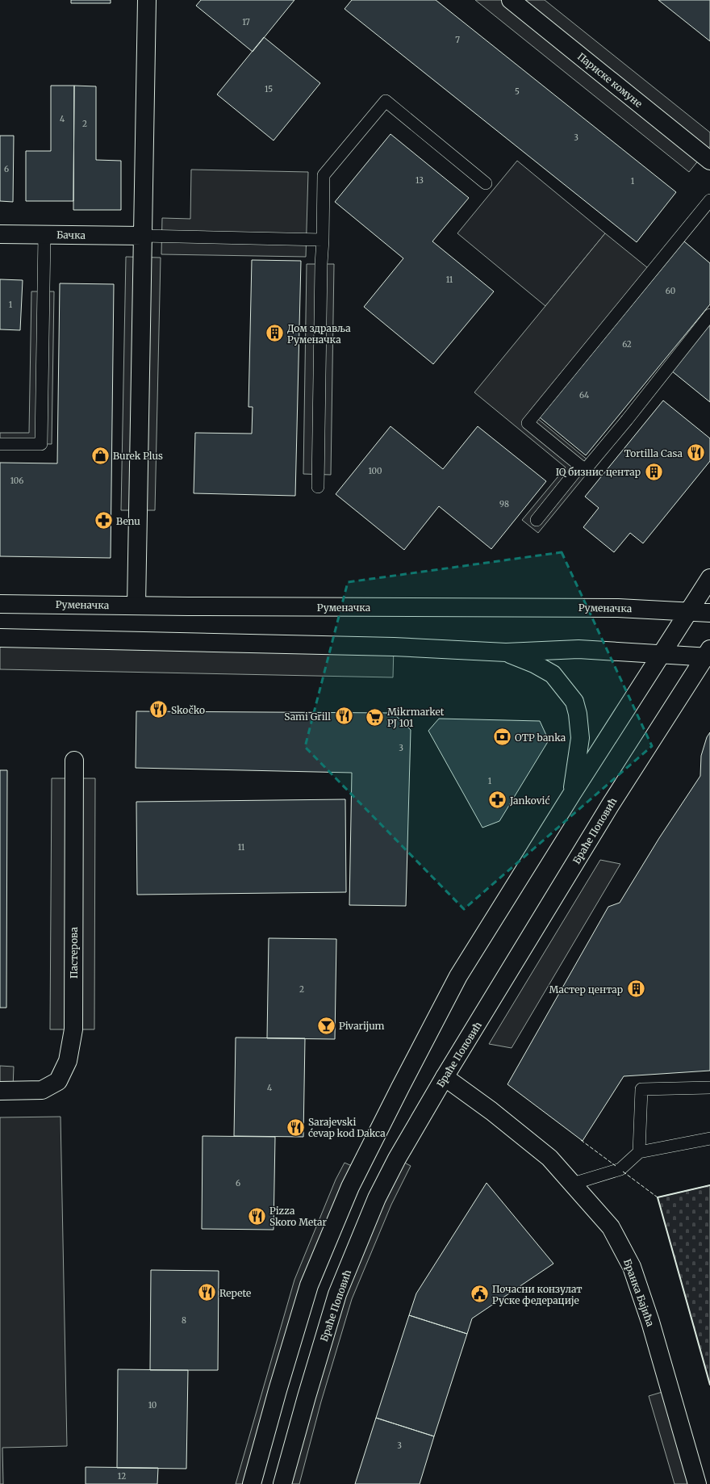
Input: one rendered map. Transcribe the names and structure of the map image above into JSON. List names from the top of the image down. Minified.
{"streets":{"street":["Париске комуне","Бачка","Руменачка","Браће Поповић","Пастерова","Бранка Бајића"]},"crossings":[["Браће Поповић","Бранка Бајића"]],"places":{"building":["Дом здравља Руменачка","IQ бизнис центар","Мастер центар"],"restaurant":["Tortilla Casa","Skočko","Sami Grill","Sarajevski ćevap kod Dakca","Pizza Skoro Metar","Repete"],"shop":["Burek Plus"],"pharmacy":["Benu","Janković"],"supermarket":["Mikrmarket PJ 101"],"bank":["OTP banka"],"bar":["Pivarijum"],"public building":["Почасни конзулат Руске федерације"]},"house_numbers":["17","7","15","5","4","2","3","6","13","1","11","60","1","62","64","100","106","98","3","1","11","2","4","6","8","10","3","12"]}
